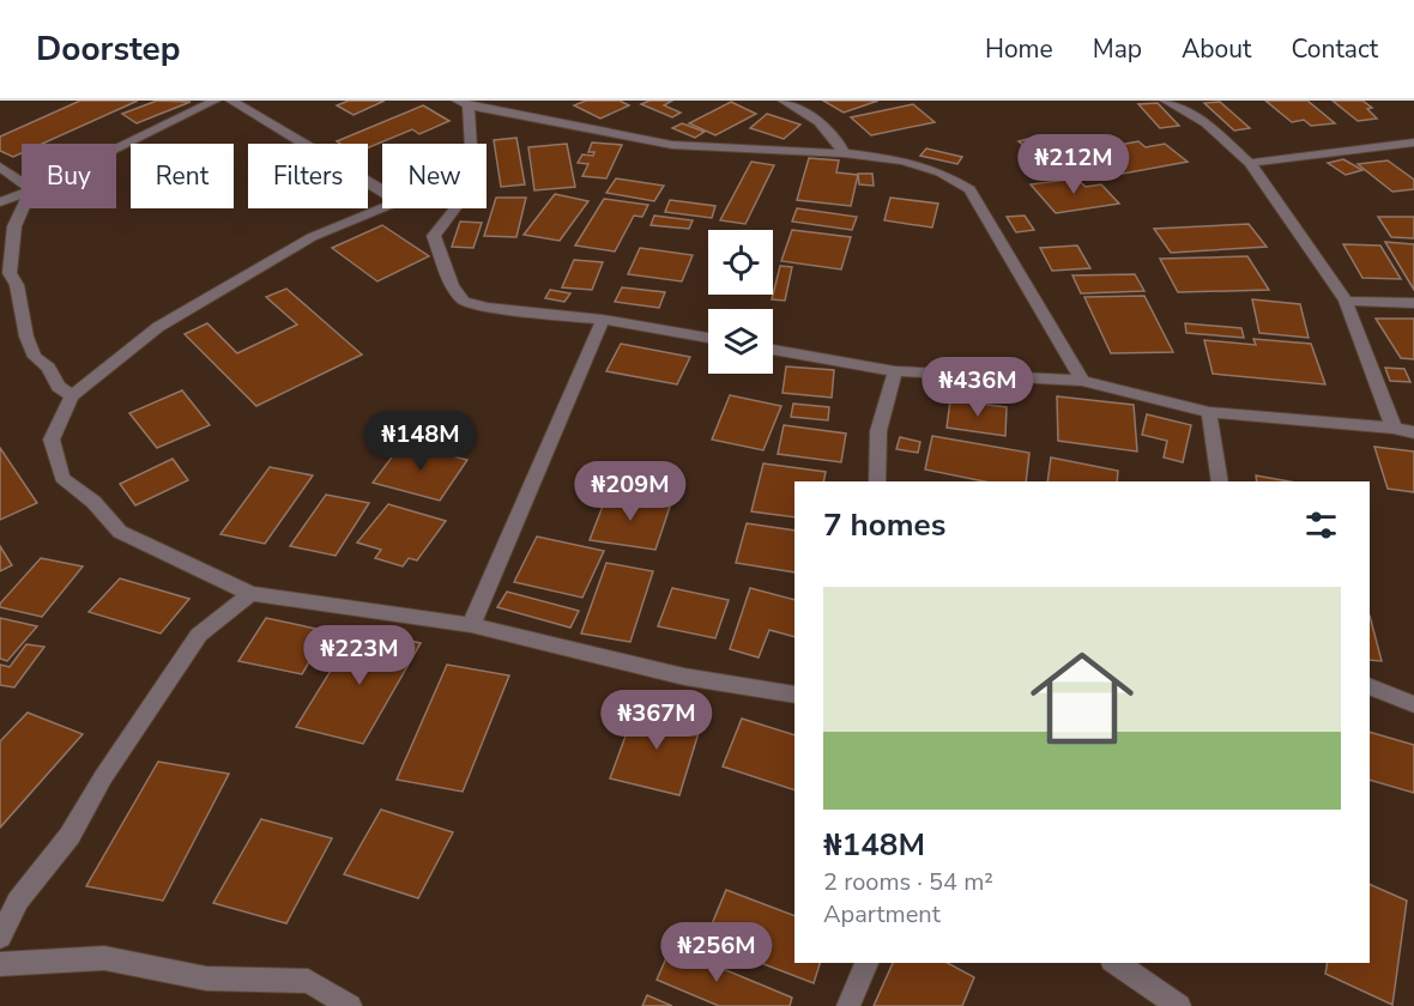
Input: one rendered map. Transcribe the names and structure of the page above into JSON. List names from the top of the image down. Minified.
{"page":{"header":"Doorstep","nav":["Home","Map","About","Contact"],"price":["₦212M","₦436M","₦148M","₦209M","₦223M","₦367M","₦256M"],"chip":["Buy","Rent","Filters","New"],"heading":"7 homes","list":[{"name":"₦148M","note":"2 rooms · 54 m² · Apartment"}]}}
